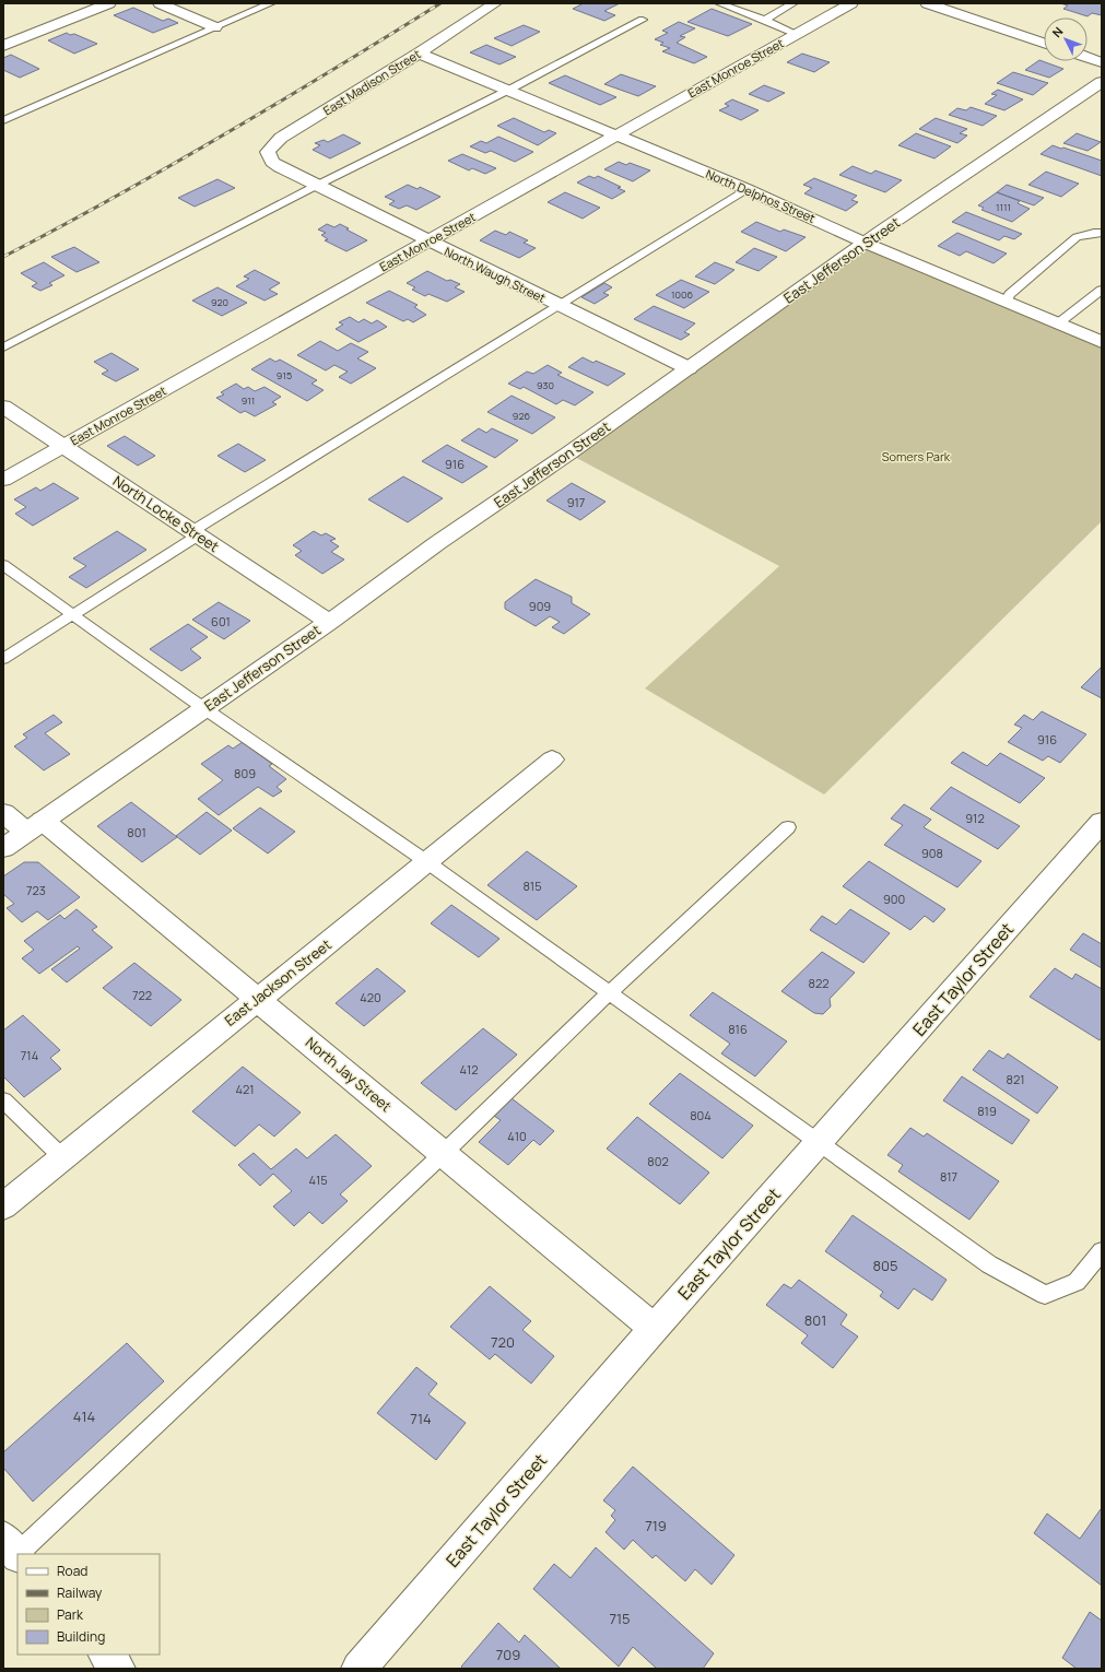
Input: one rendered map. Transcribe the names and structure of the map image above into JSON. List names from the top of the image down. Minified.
{"streets":{"street":["East Monroe Street","East Madison Street","North Delphos Street","East Jefferson Street","North Waugh Street","North Locke Street","East Taylor Street","East Jackson Street","North Jay Street"]},"crossings":[["East Monroe Street","North Delphos Street"],["East Monroe Street","North Waugh Street"],["East Monroe Street","North Locke Street"],["East Madison Street","North Delphos Street"],["East Madison Street","North Waugh Street"],["North Delphos Street","East Jefferson Street"],["East Jefferson Street","North Waugh Street"],["East Jefferson Street","North Locke Street"],["East Jefferson Street","North Jay Street"],["East Taylor Street","North Jay Street"],["East Jackson Street","North Jay Street"]],"parks":["Somers Park"],"house_numbers":["1111","1006","920","915","930","911","926","916","917","909","601","916","809","912","801","908","815","723","900","822","722","420","816","714","412","821","421","819","804","410","802","817","415","805","801","720","414","714","719","715","709"],"legend":["Road","Railway","Park","Building"],"north":"top left"}
